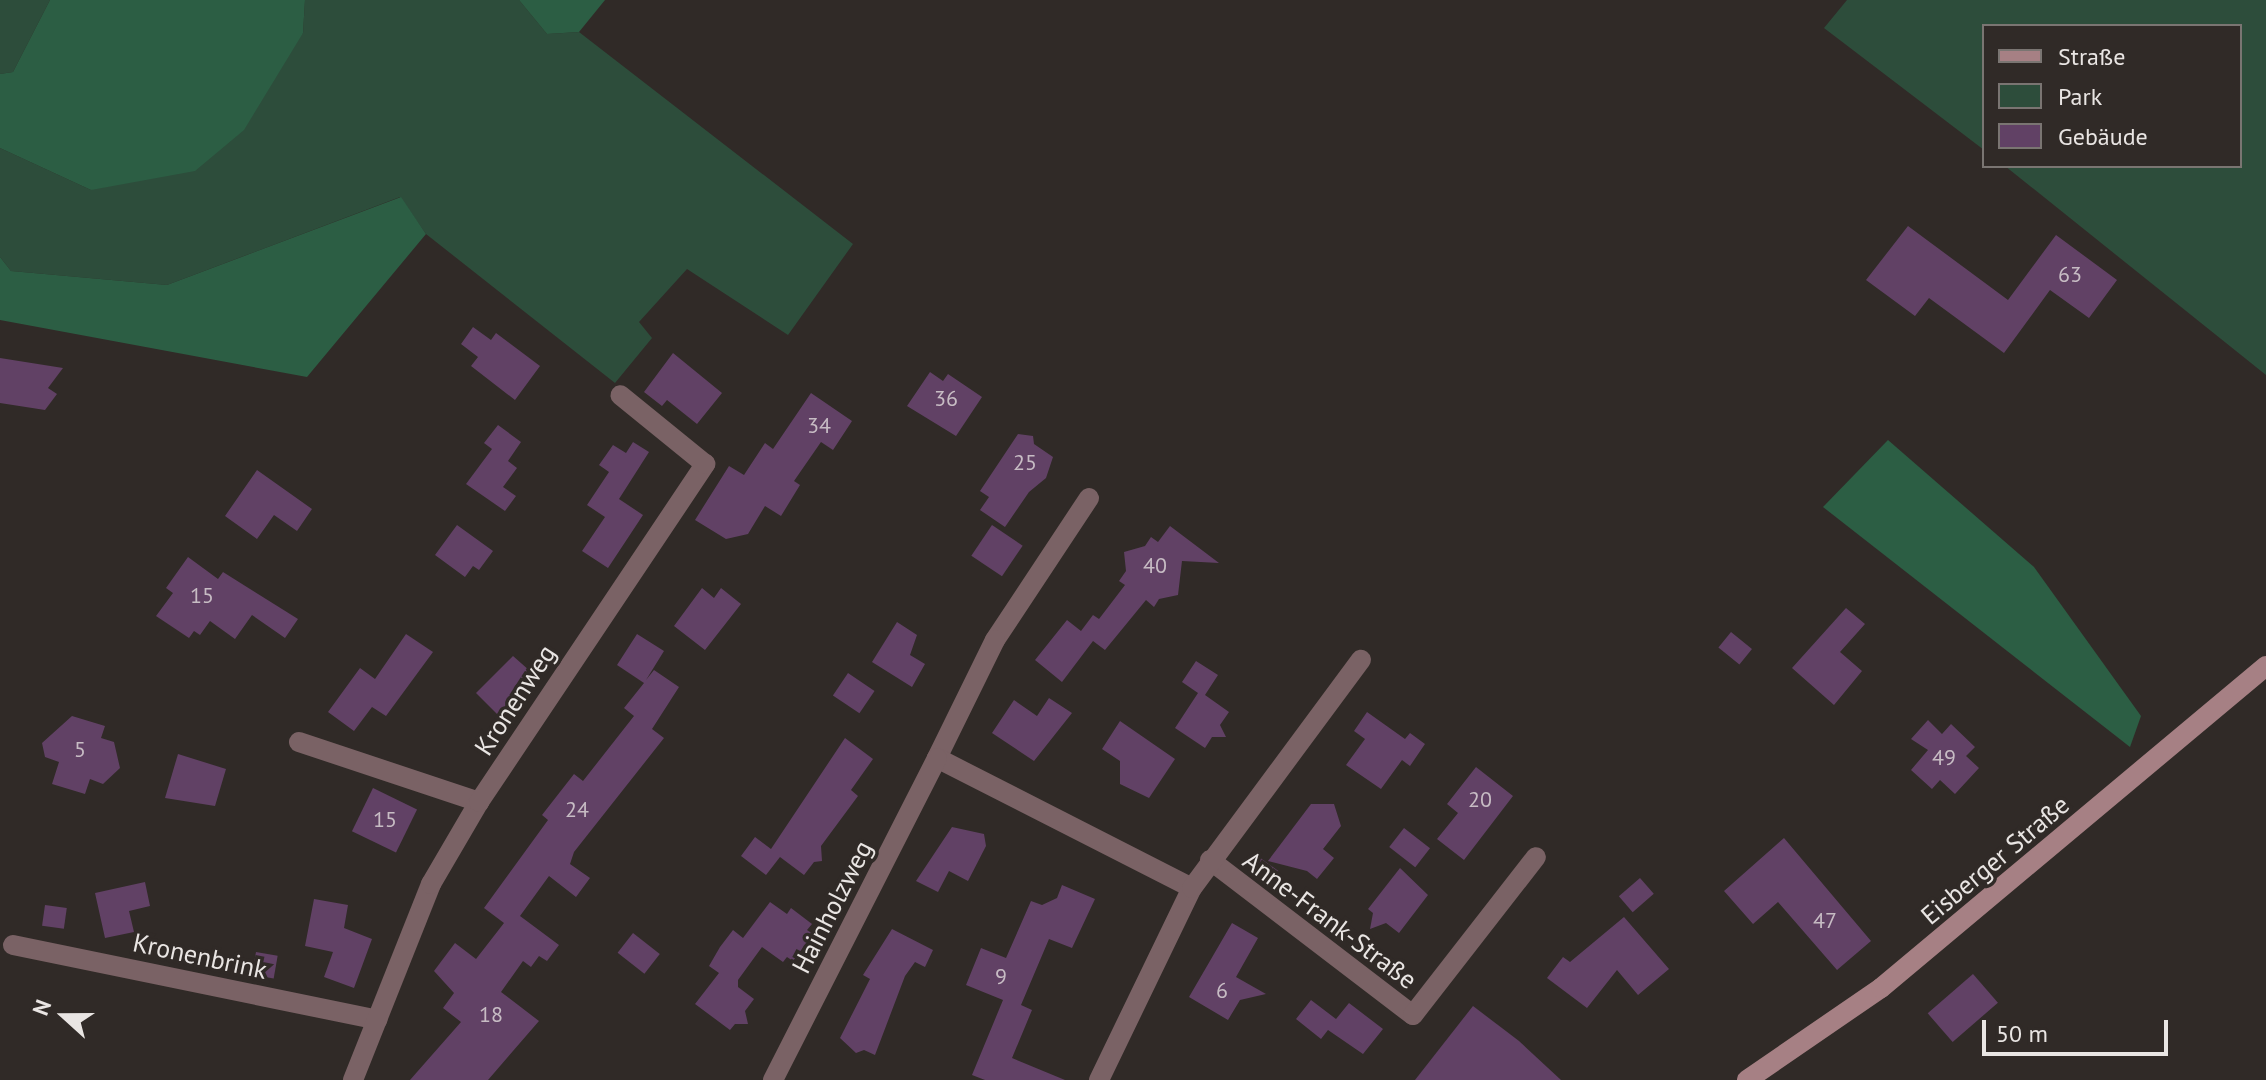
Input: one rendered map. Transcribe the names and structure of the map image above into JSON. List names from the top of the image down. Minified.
{"streets":{"main road":["Eisberger Straße"],"street":["Kronenweg","Hainholzweg","Anne-Frank-Straße","Kronenbrink"]},"crossings":[["Kronenweg","Kronenbrink"]],"house_numbers":["63","36","34","25","40","15","5","49","20","24","15","47","9","6","18"],"legend":["Straße","Park","Gebäude"],"scale_bar":"50 m","north":"left"}
